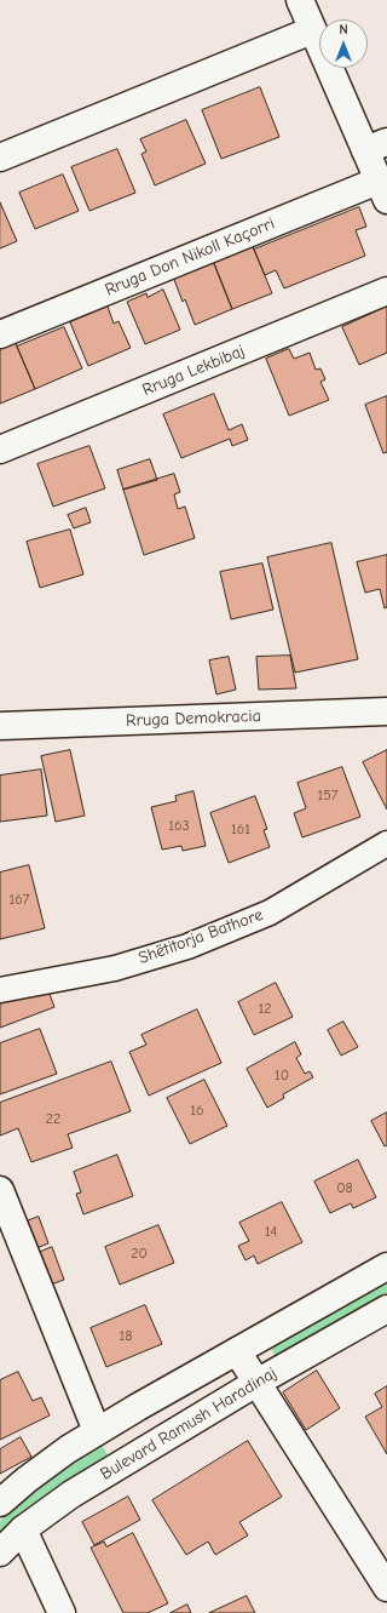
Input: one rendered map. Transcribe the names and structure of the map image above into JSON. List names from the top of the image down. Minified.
{"streets":{"street":["Rruga Don Nikoll Kaçorri","Rruga Lekbibaj","Rruga Demokracia","Shëtitorja Bathore","Bulevard Ramush Haradinaj"]},"house_numbers":["157","163","161","167","12","10","16","22","08","14","20","18"],"north":"top"}
